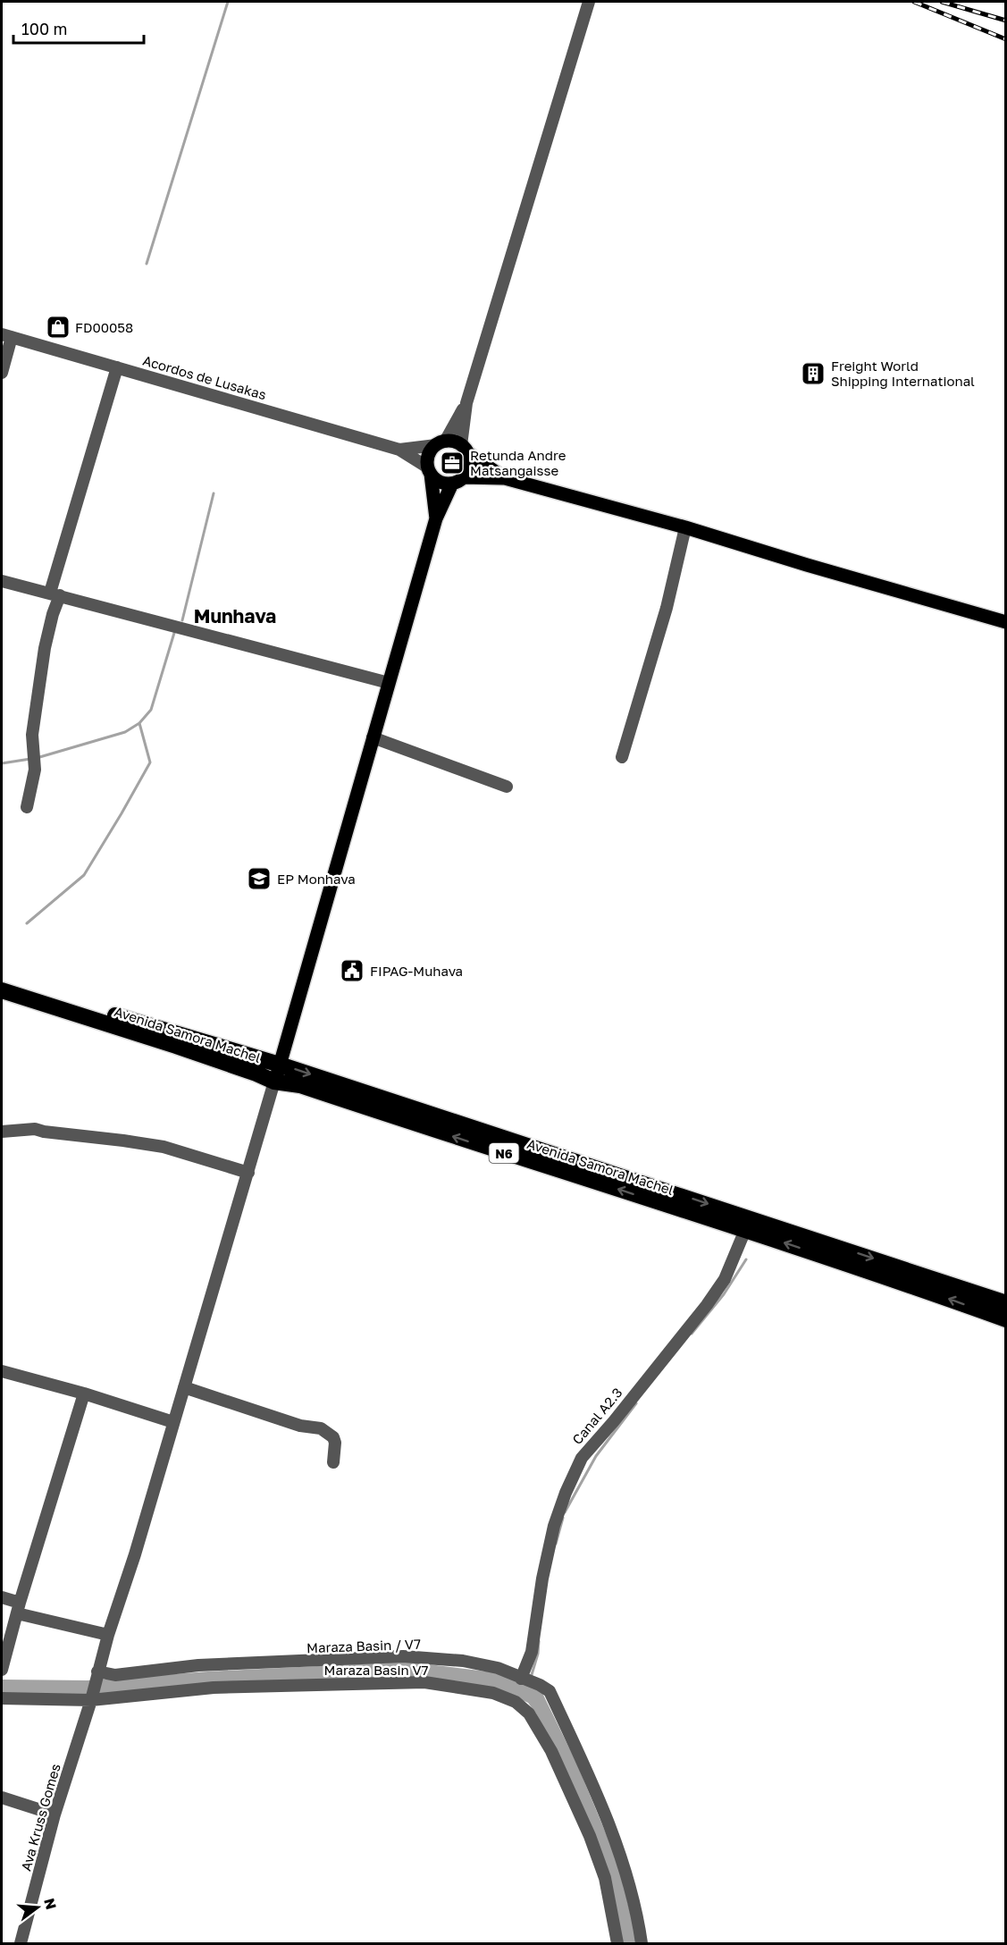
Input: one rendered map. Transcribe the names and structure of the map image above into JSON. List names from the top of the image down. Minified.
{"streets":{"highway":["Avenida Samora Machel","N6"],"street":["Acordos de Lusakas","Canal A2.3","Maraza Basin / V7","Maraza Basin V7","Ava Kruss Gomes"]},"crossings":[["Avenida Samora Machel","Canal A2.3"],["Avenida Samora Machel","Ava Kruss Gomes"],["Canal A2.3","Maraza Basin / V7"],["Maraza Basin / V7","Ava Kruss Gomes"],["Maraza Basin V7","Ava Kruss Gomes"]],"districts":["Munhava"],"places":{"shop":["FD00058"],"building":["Freight World Shipping International"],"office":["Retunda Andre Matsangaisse"],"school or university":["EP Monhava"],"public building":["FIPAG-Muhava"]},"scale_bar":"100 m","north":"right"}
